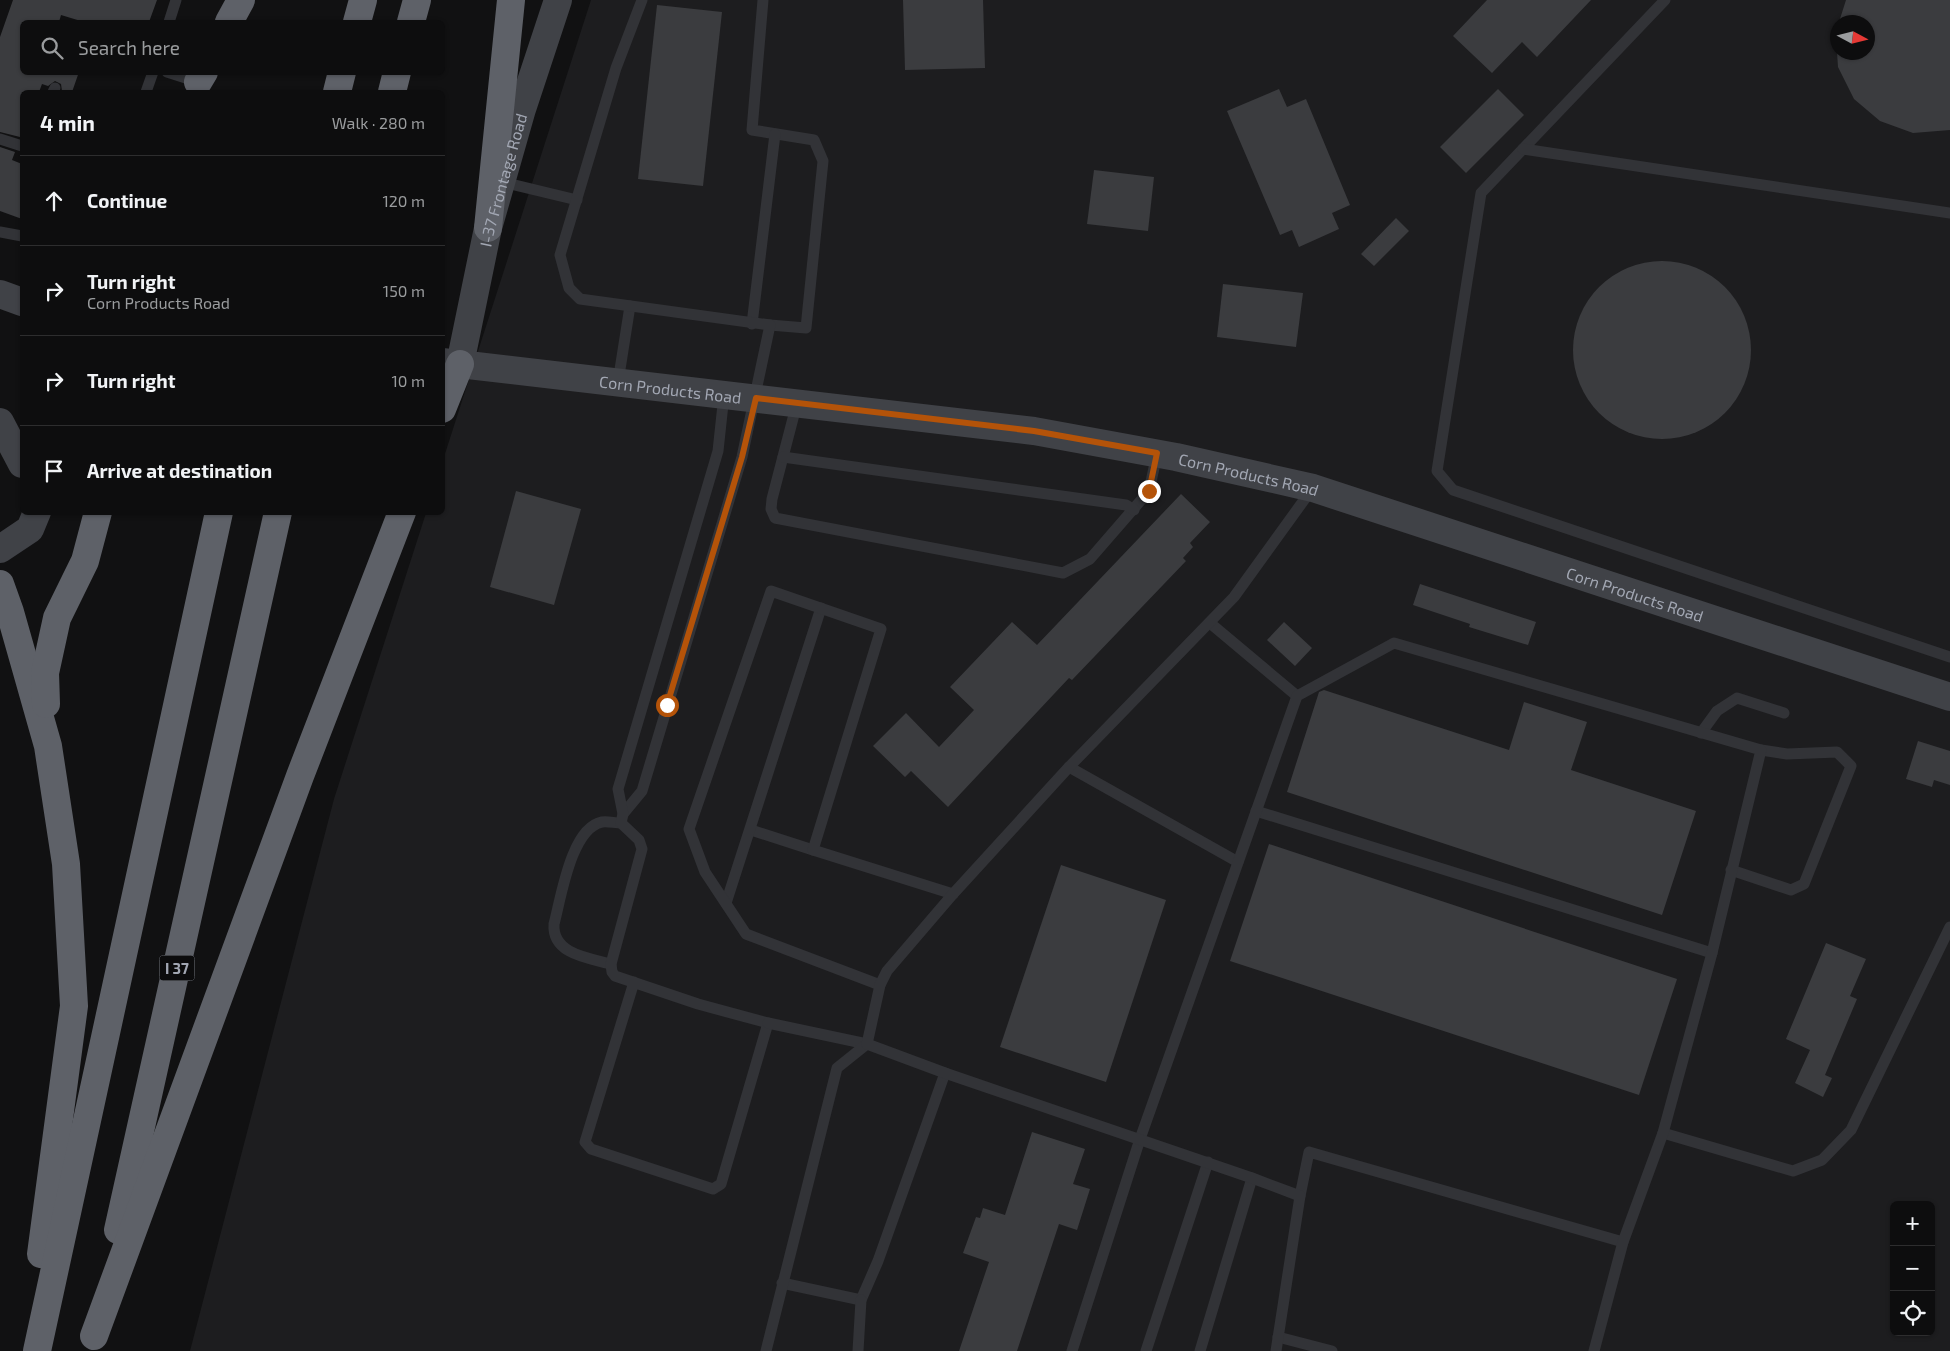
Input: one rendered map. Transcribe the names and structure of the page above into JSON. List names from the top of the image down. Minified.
{"streets":{"highway":["I 37"],"street":["I-37 Frontage Road","Corn Products Road"]},"crossings":[["I-37 Frontage Road","Corn Products Road"]],"north":"right","page":{"search":"Search here","heading":["4 min","Walk · 280 m"],"list":[["Continue","120 m"],["Turn right","Corn Products Road","150 m"],["Turn right","10 m"],"Arrive at destination"],"map_buttons":["+","−"]}}
